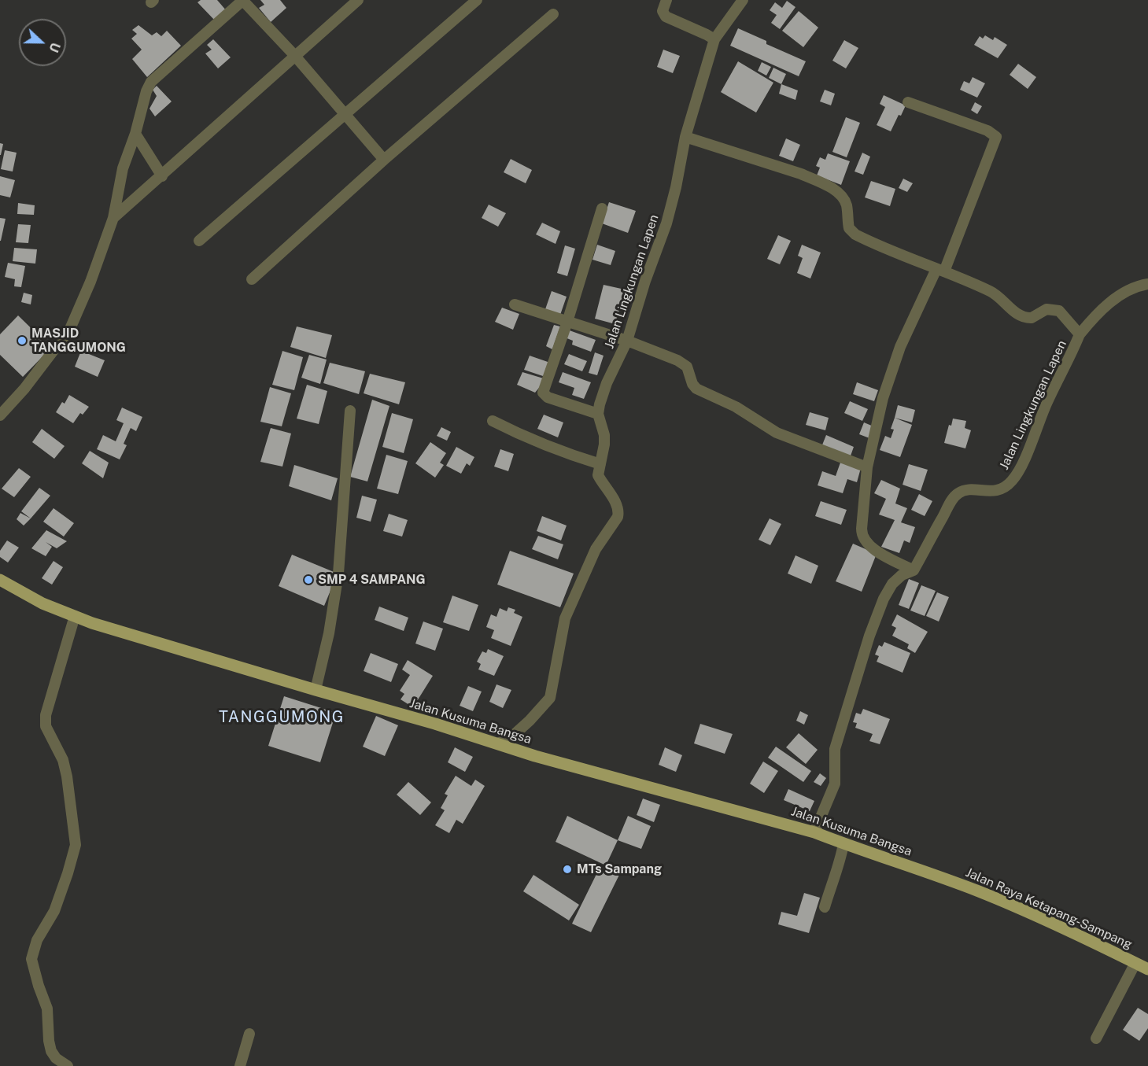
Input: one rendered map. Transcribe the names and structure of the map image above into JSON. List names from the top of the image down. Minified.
{"streets":{"main road":["Jalan Kusuma Bangsa","Jalan Raya Ketapang-Sampang"],"street":["Jalan Lingkungan Lapen"]},"crossings":[["Jalan Lingkungan Lapen","Jalan Kusuma Bangsa"],["Jalan Kusuma Bangsa","Jalan Raya Ketapang-Sampang"]],"districts":["TANGGUMONG"],"places":["MASJID TANGGUMONG","SMP 4 SAMPANG","MTs Sampang"],"north":"right"}
